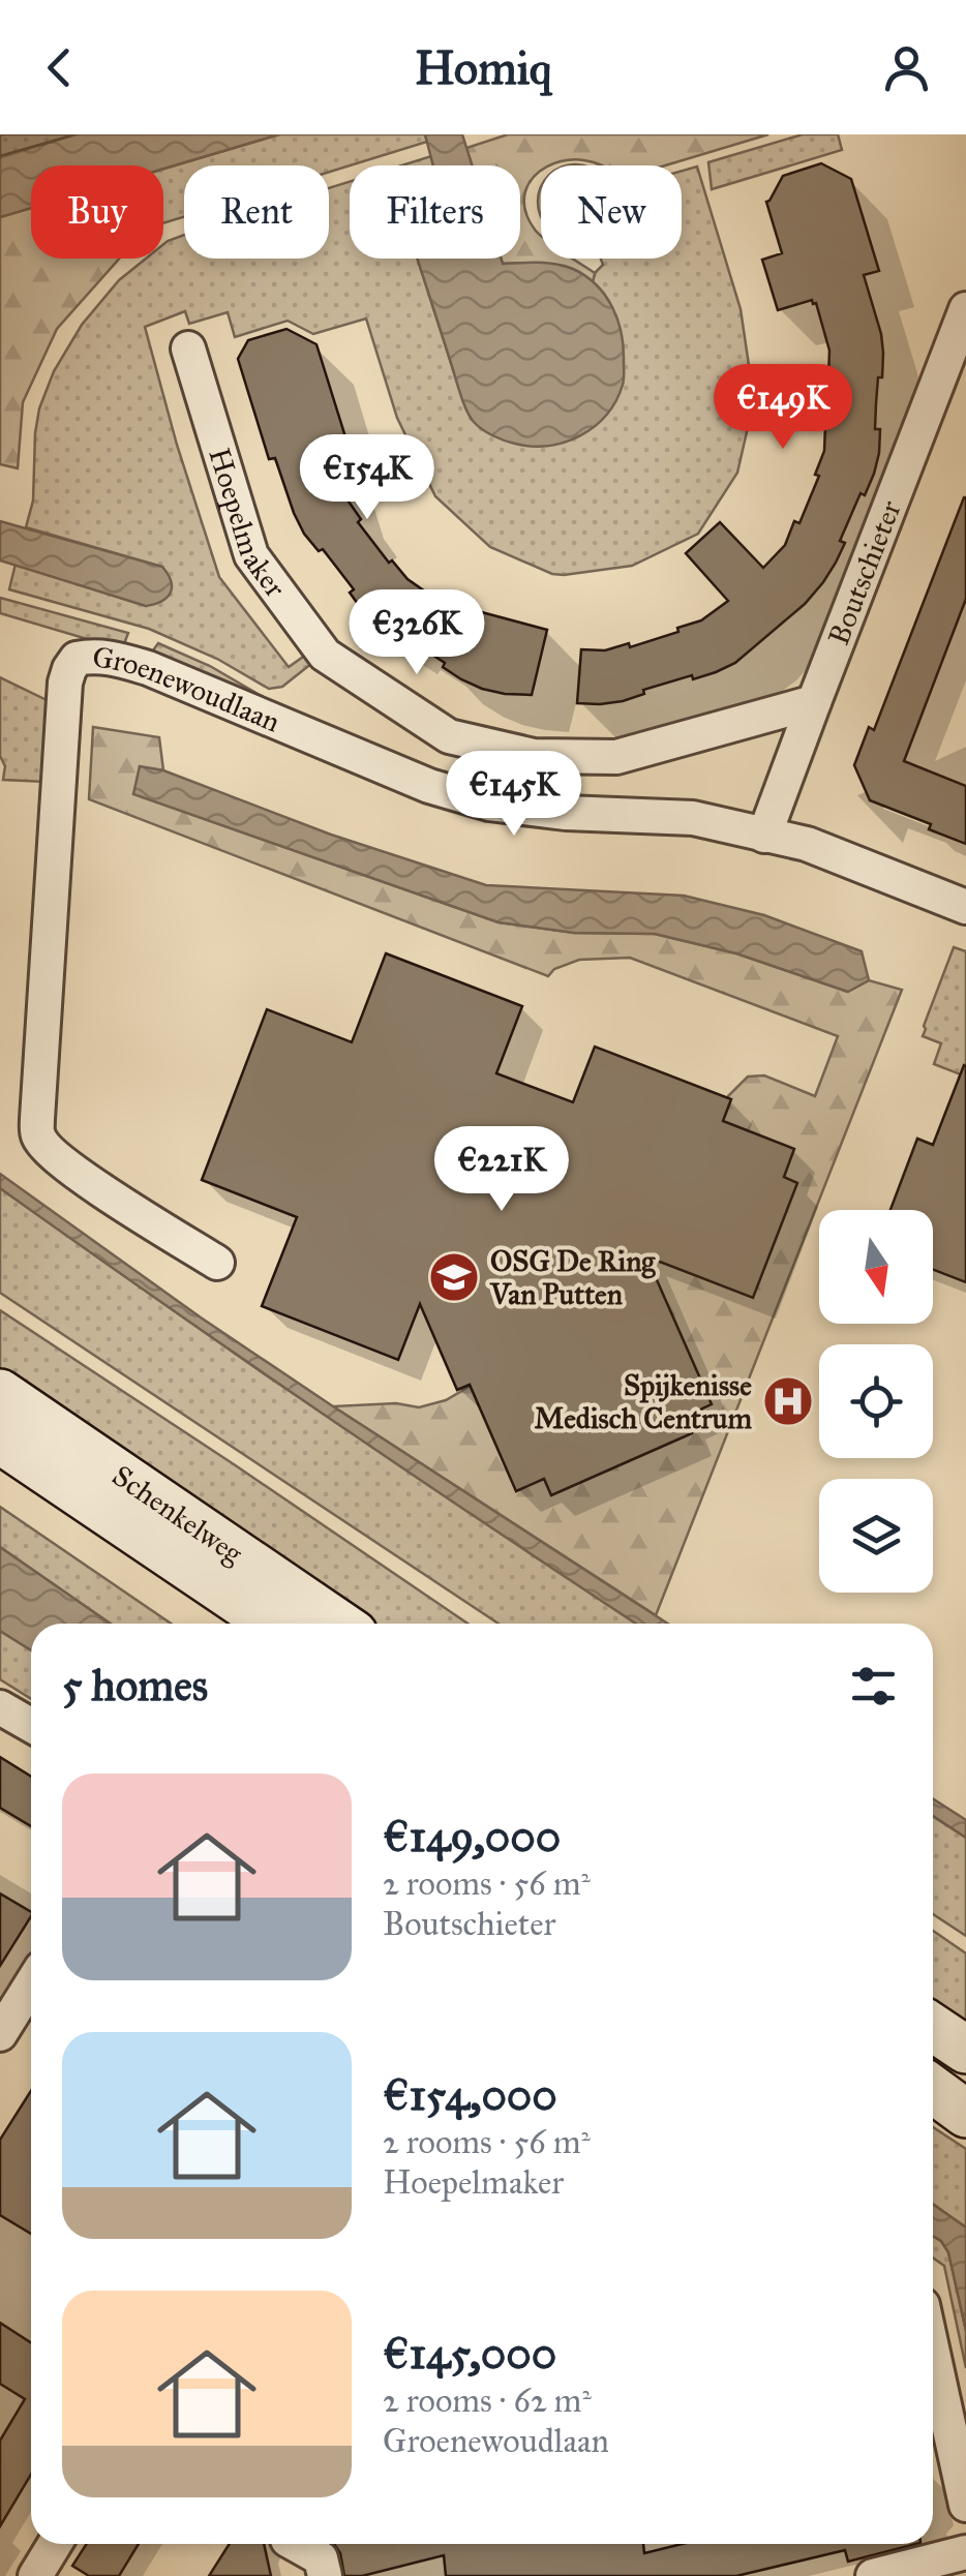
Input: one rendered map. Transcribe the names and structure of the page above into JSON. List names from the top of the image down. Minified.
{"streets":{"main road":["Schenkelweg"],"street":["Hoepelmaker","Boutschieter","Groenewoudlaan"]},"crossings":[["Hoepelmaker","Boutschieter"],["Boutschieter","Groenewoudlaan"]],"places":{"school or university":["OSG De Ring Van Putten"],"hospital":["Spijkenisse Medisch Centrum"]},"north":"bottom","page":{"header":"Homiq","chip":["Buy","Rent","Filters","New"],"price":["€149K","€154K","€326K","€145K","€221K"],"heading":"5 homes","list":[{"name":"€149,000","note":"2 rooms · 56 m² · Boutschieter"},{"name":"€154,000","note":"2 rooms · 56 m² · Hoepelmaker"},{"name":"€145,000","note":"2 rooms · 62 m² · Groenewoudlaan"}]}}
